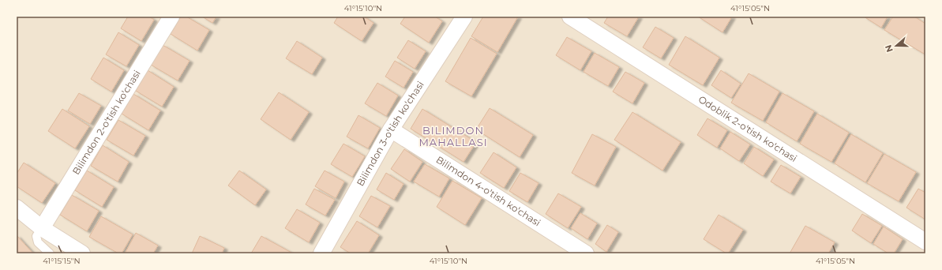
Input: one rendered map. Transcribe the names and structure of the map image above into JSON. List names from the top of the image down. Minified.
{"streets":{"street":["Bilimdon 2-o'tish ko'chasi","Odoblik 2-o'tish ko'chasi","Bilimdon 3-o'tish ko'chasi","Bilimdon 4-o'tish ko'chasi"]},"crossings":[["Bilimdon 3-o'tish ko'chasi","Bilimdon 4-o'tish ko'chasi"]],"districts":["BILIMDON MAHALLASI"],"north":"left","coordinates":["41°15'10\"N","41°15'05\"N","41°15'15\"N"]}
